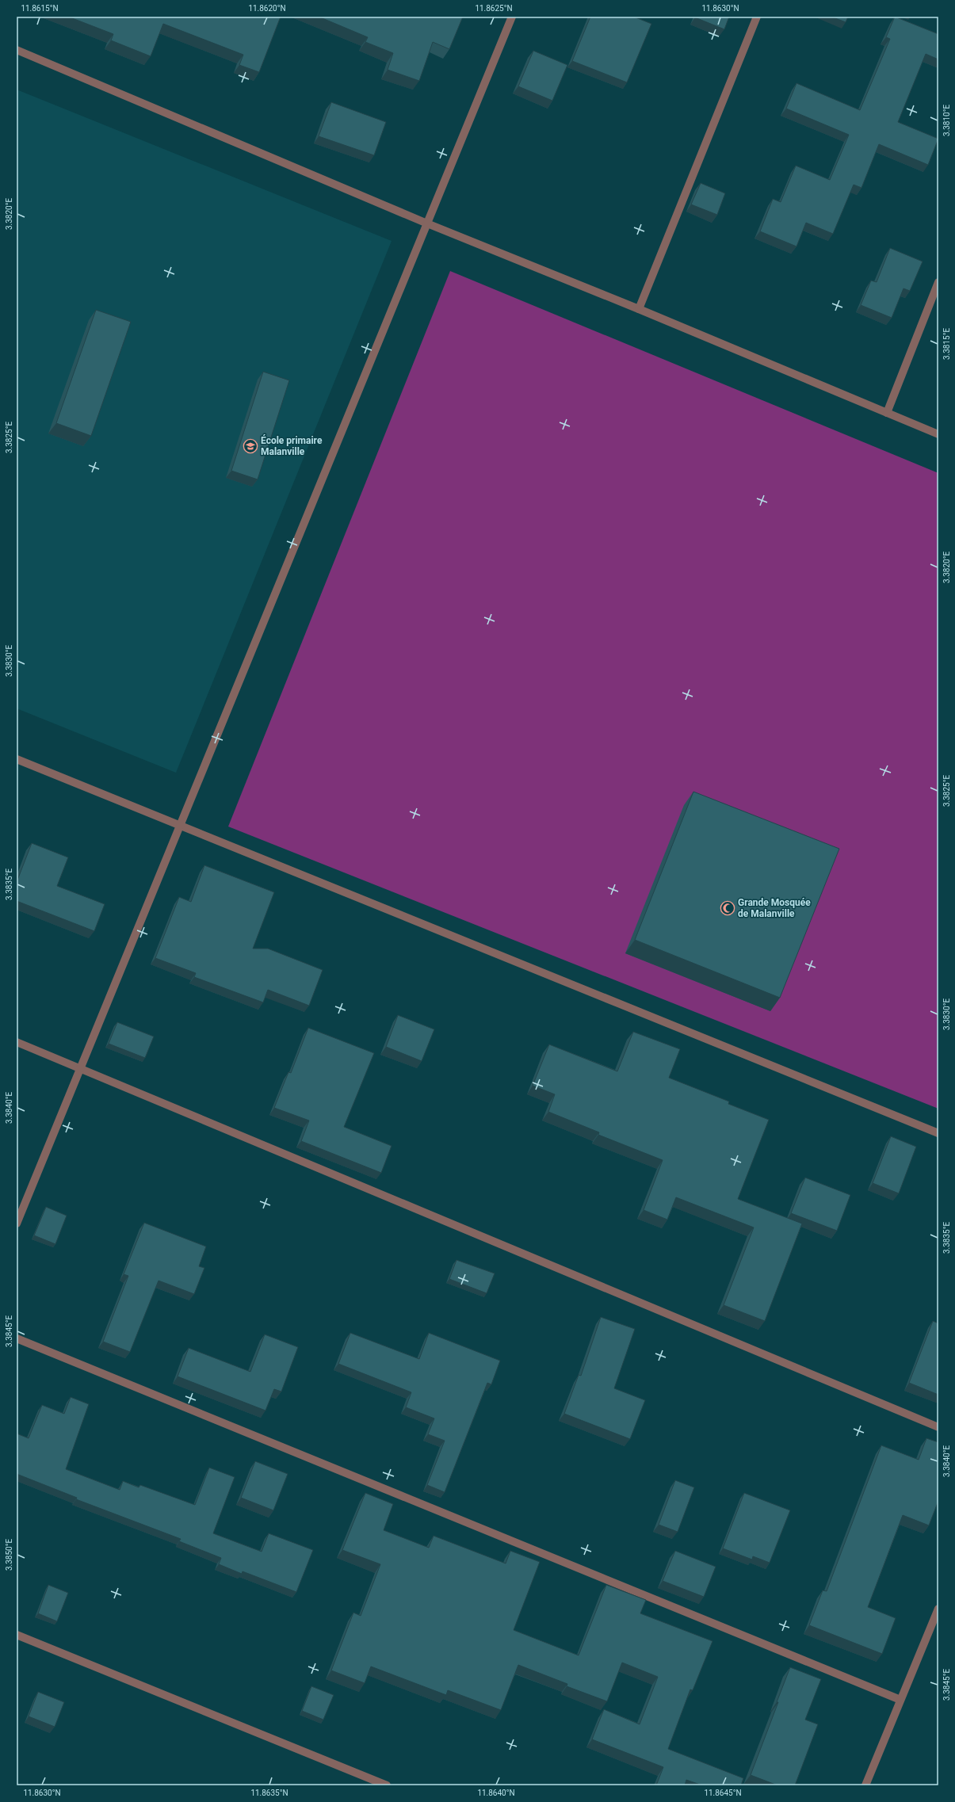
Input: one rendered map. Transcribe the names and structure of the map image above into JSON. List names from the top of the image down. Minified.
{"places":{"school or university":["École primaire Malanville"],"mosque":["Grande Mosquée de Malanville"]},"coordinates":["11.8615°N","11.8620°N","11.8625°N","11.8630°N","3.3810°E","3.3820°E","3.3815°E","3.3825°E","3.3830°E","3.3835°E","3.3840°E","3.3845°E","3.3850°E","11.8635°N","11.8640°N","11.8645°N"]}
